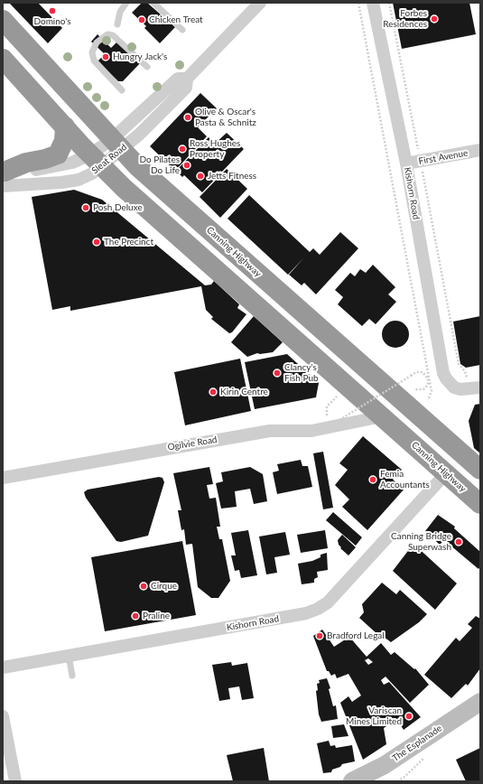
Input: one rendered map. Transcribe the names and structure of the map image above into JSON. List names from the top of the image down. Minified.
{"streets":{"highway":["Canning Highway"],"street":["First Avenue","Sleat Road","Kishorn Road","Ogilvie Road","The Esplanade"]},"crossings":[["First Avenue","Kishorn Road"],["Sleat Road","Canning Highway"],["Kishorn Road","Canning Highway"],["Canning Highway","Ogilvie Road"]],"places":["Domino's","Forbes Residences","Chicken Treat","Hungry Jack's","Olive & Oscar's Pasta & Schnitz","Ross Hughes Property","Do Pilates Do Life","Jetts Fitness","Posh Deluxe","The Precinct","Clancy's Fish Pub","Kirin Centre","Femia Accountants","Canning Bridge Superwash","Cirque","Praline","Bradford Legal","Variscan Mines Limited"]}
